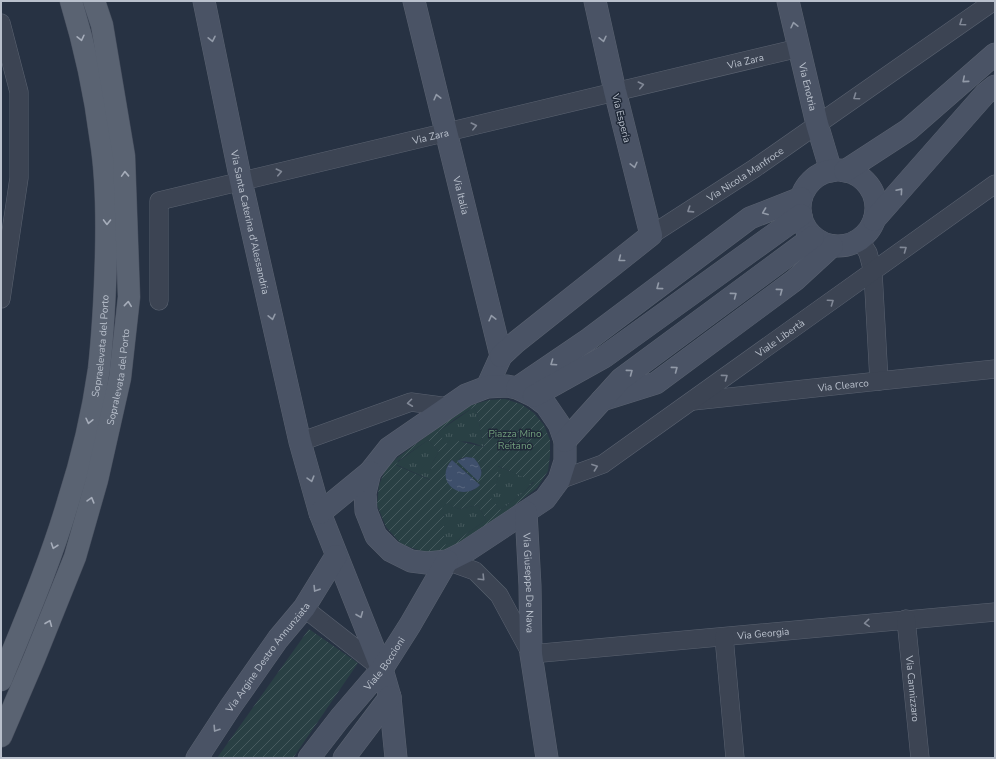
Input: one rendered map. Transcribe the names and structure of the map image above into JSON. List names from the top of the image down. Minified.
{"streets":{"main road":["Sopraelevata del Porto","Sopralevata del Porto"],"street":["Via Zara","Via Enotria","Via Esperia","Via Nicola Manfroce","Via Italia","Via Santa Caterina d'Alessandria","Viale Libertà","Via Clearco","Via Giuseppe De Nava","Via Georgia","Via Argine Destro Annunziata","Viale Boccioni","Via Cannizzaro"]},"crossings":[["Via Zara","Via Enotria"],["Via Zara","Via Esperia"],["Via Zara","Via Italia"],["Via Zara","Via Santa Caterina d'Alessandria"],["Via Enotria","Via Nicola Manfroce"],["Via Esperia","Via Nicola Manfroce"],["Via Nicola Manfroce","Via Italia"],["Via Santa Caterina d'Alessandria","Via Argine Destro Annunziata"],["Via Santa Caterina d'Alessandria","Viale Boccioni"],["Viale Libertà","Via Clearco"],["Via Giuseppe De Nava","Via Georgia"],["Via Giuseppe De Nava","Viale Boccioni"],["Via Georgia","Via Cannizzaro"]],"one_way":["Via Zara","Via Esperia","Via Italia","Via Santa Caterina d'Alessandria","Sopraelevata del Porto","Sopralevata del Porto","Via Georgia"],"parks":["Piazza Mino Reitano"]}
